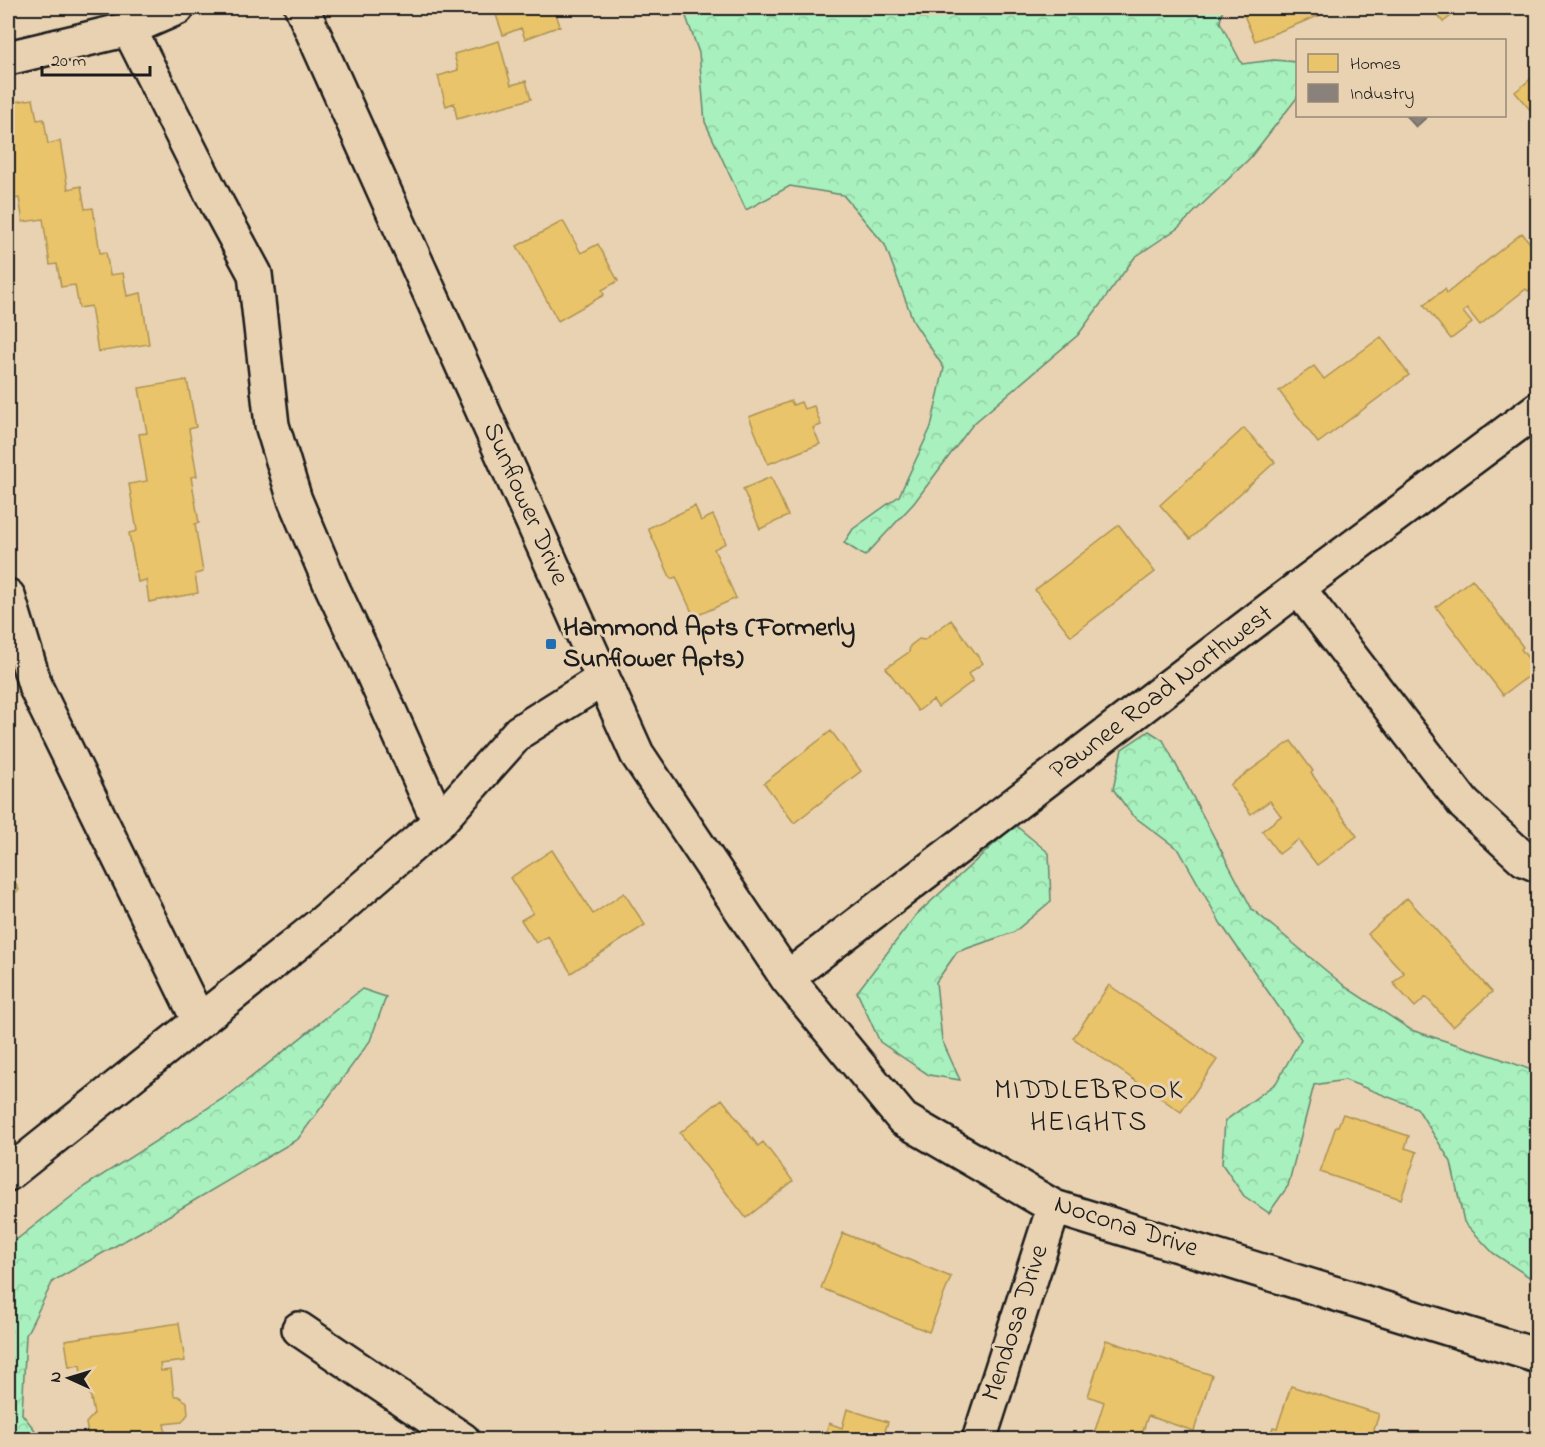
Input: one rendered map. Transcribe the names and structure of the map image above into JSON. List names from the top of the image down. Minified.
{"streets":{"street":["Sunflower Drive","Pawnee Road Northwest","Nocona Drive","Mendosa Drive"]},"crossings":[["Sunflower Drive","Pawnee Road Northwest"],["Sunflower Drive","Nocona Drive"],["Pawnee Road Northwest","Nocona Drive"],["Nocona Drive","Mendosa Drive"]],"districts":["MIDDLEBROOK HEIGHTS"],"places":{"transit":["Hammond Apts (Formerly Sunflower Apts)"]},"legend":["Homes","Industry"],"scale_bar":"20 m","north":"left"}
